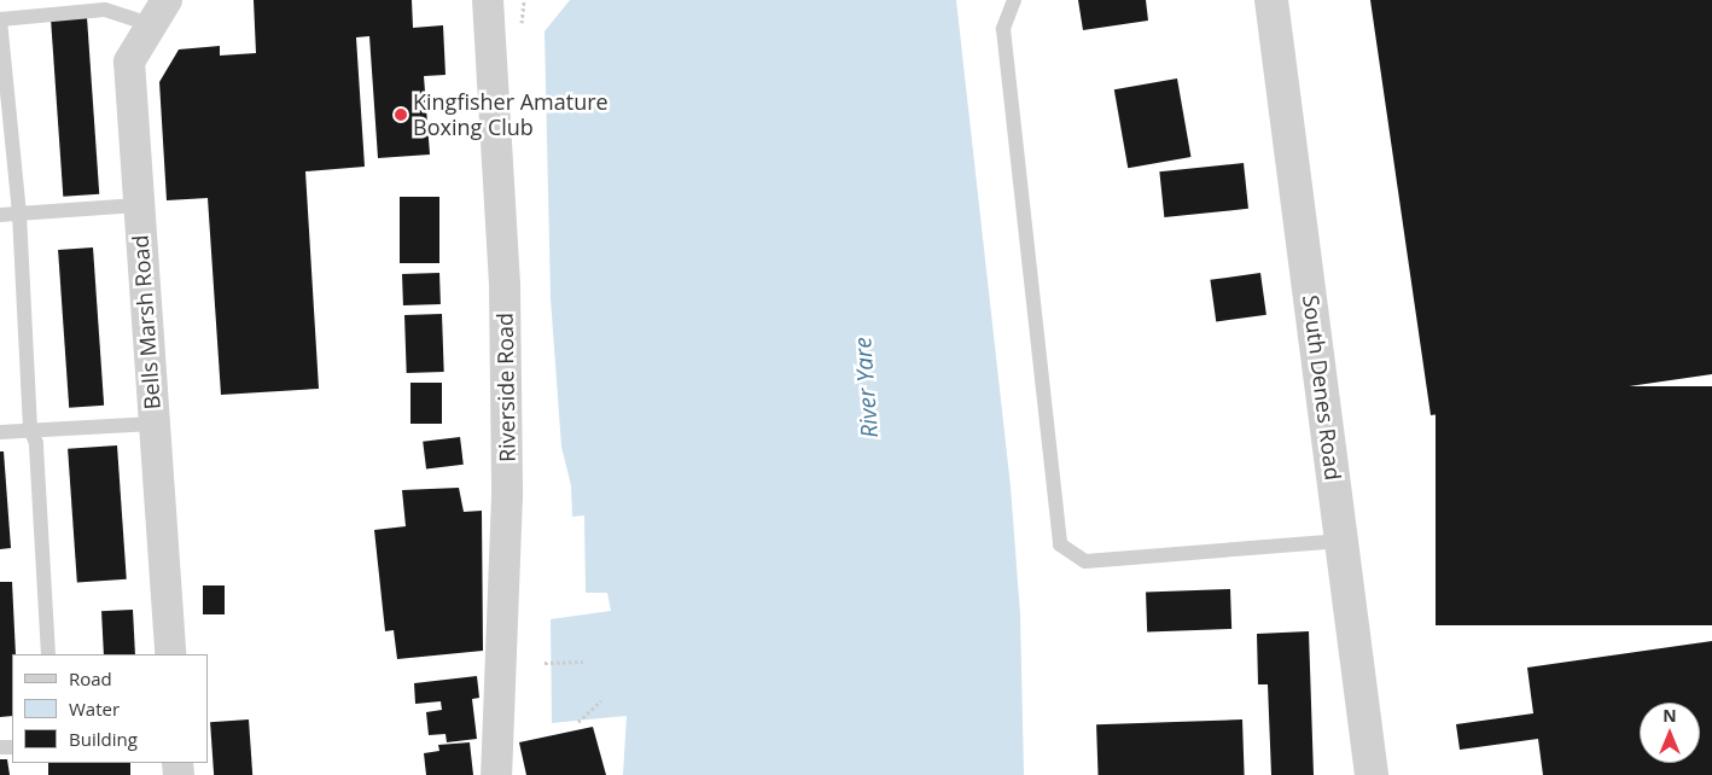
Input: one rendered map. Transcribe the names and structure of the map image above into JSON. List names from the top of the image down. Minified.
{"streets":{"street":["Bells Marsh Road","Riverside Road","South Denes Road"]},"water":["River Yare"],"places":["Kingfisher Amature Boxing Club"],"legend":["Road","Water","Building"],"north":"top"}
